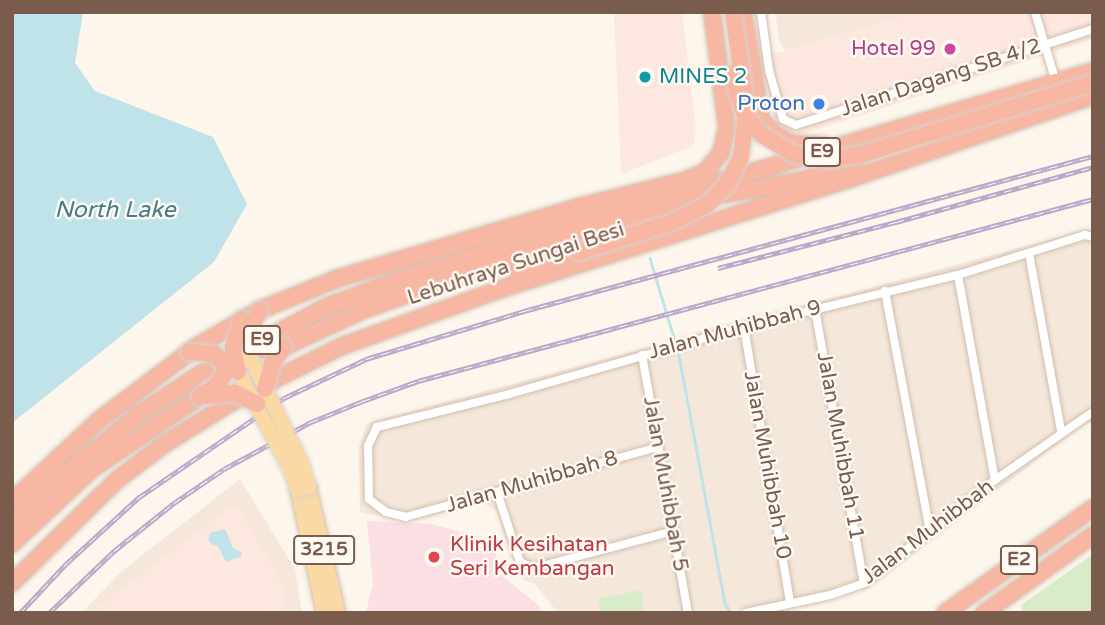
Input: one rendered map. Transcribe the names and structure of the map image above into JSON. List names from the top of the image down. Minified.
{"streets":{"highway":["E9","Lebuhraya Sungai Besi","E2"],"main road":["3215"],"street":["Jalan Dagang SB 4/2","Jalan Muhibbah 9","Jalan Muhibbah 11","Jalan Muhibbah 10","Jalan Muhibbah 8","Jalan Muhibbah 5","Jalan Muhibbah"]},"crossings":[["Jalan Muhibbah 9","Jalan Muhibbah 11"],["Jalan Muhibbah 9","Jalan Muhibbah 10"],["Jalan Muhibbah 9","Jalan Muhibbah 8"],["Jalan Muhibbah 9","Jalan Muhibbah 5"],["Jalan Muhibbah 11","Jalan Muhibbah"],["Jalan Muhibbah 10","Jalan Muhibbah"],["Jalan Muhibbah 8","Jalan Muhibbah 5"]],"water":["North Lake"],"places":["Hotel 99","MINES 2","Proton","Klinik Kesihatan Seri Kembangan"]}
